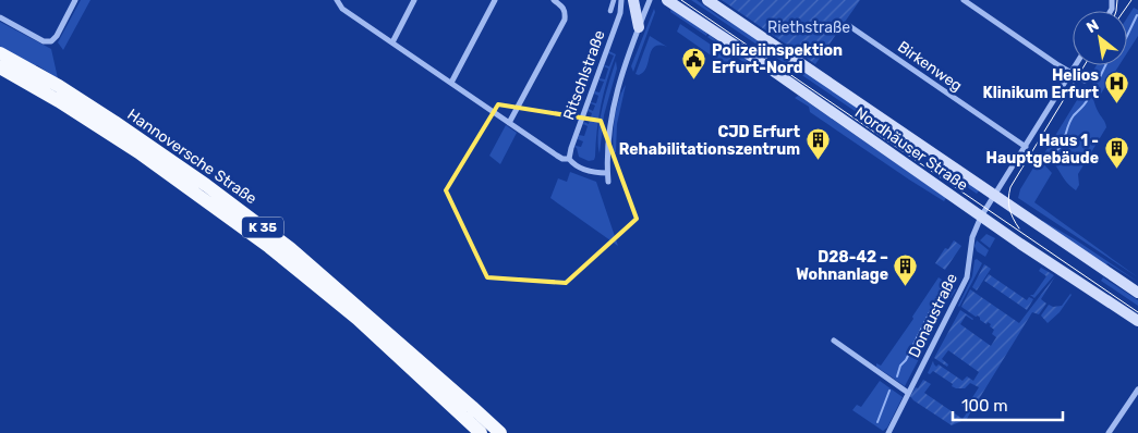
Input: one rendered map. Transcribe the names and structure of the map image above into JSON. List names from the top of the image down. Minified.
{"streets":{"highway":["Hannoversche Straße","K 35"],"main road":["Nordhäuser Straße"],"street":["Birkenweg","Ritschlstraße","Donaustraße"]},"crossings":[["Birkenweg","Donaustraße"],["Nordhäuser Straße","Donaustraße"]],"parks":["Riethstraße"],"places":{"public building":["Polizeiinspektion Erfurt-Nord"],"hospital":["Helios Klinikum Erfurt"],"building":["CJD Erfurt Rehabilitationszentrum","Haus 1 - Hauptgebäude","D28-42 – Wohnanlage"]},"scale_bar":"100 m","north":"top left"}
